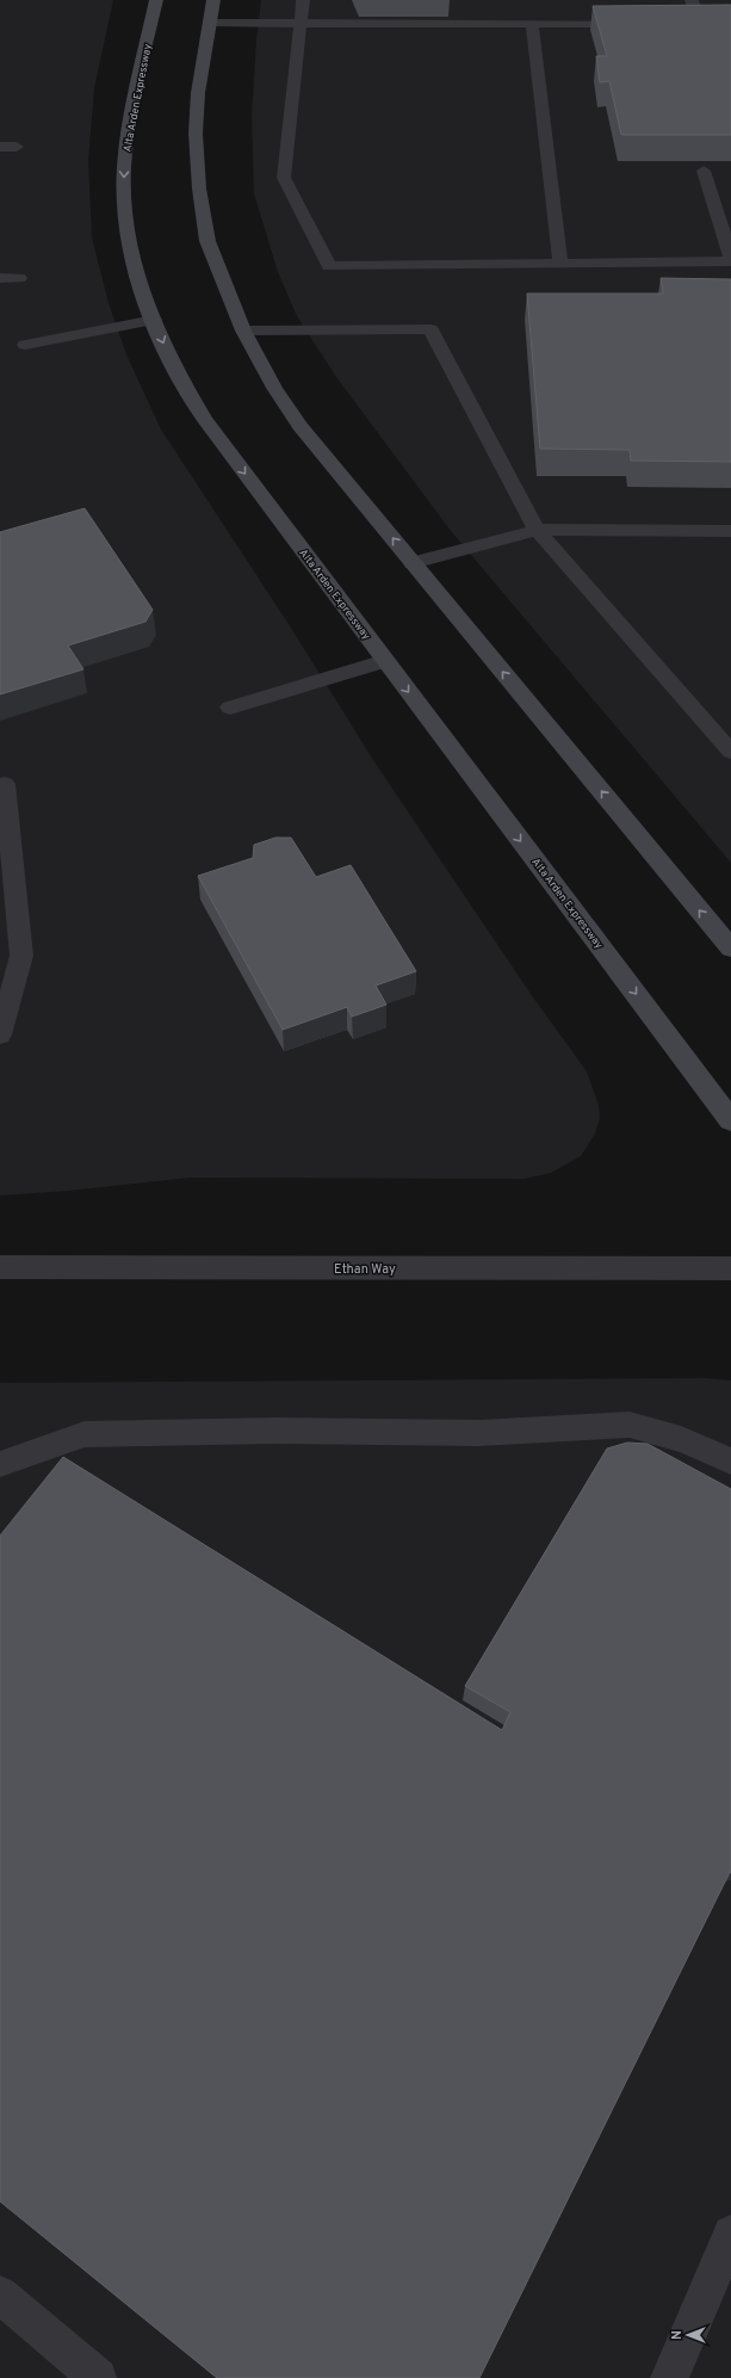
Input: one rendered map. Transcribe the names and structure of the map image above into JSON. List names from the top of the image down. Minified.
{"streets":{"main road":["Alta Arden Expressway"],"street":["Ethan Way"]},"north":"left"}
